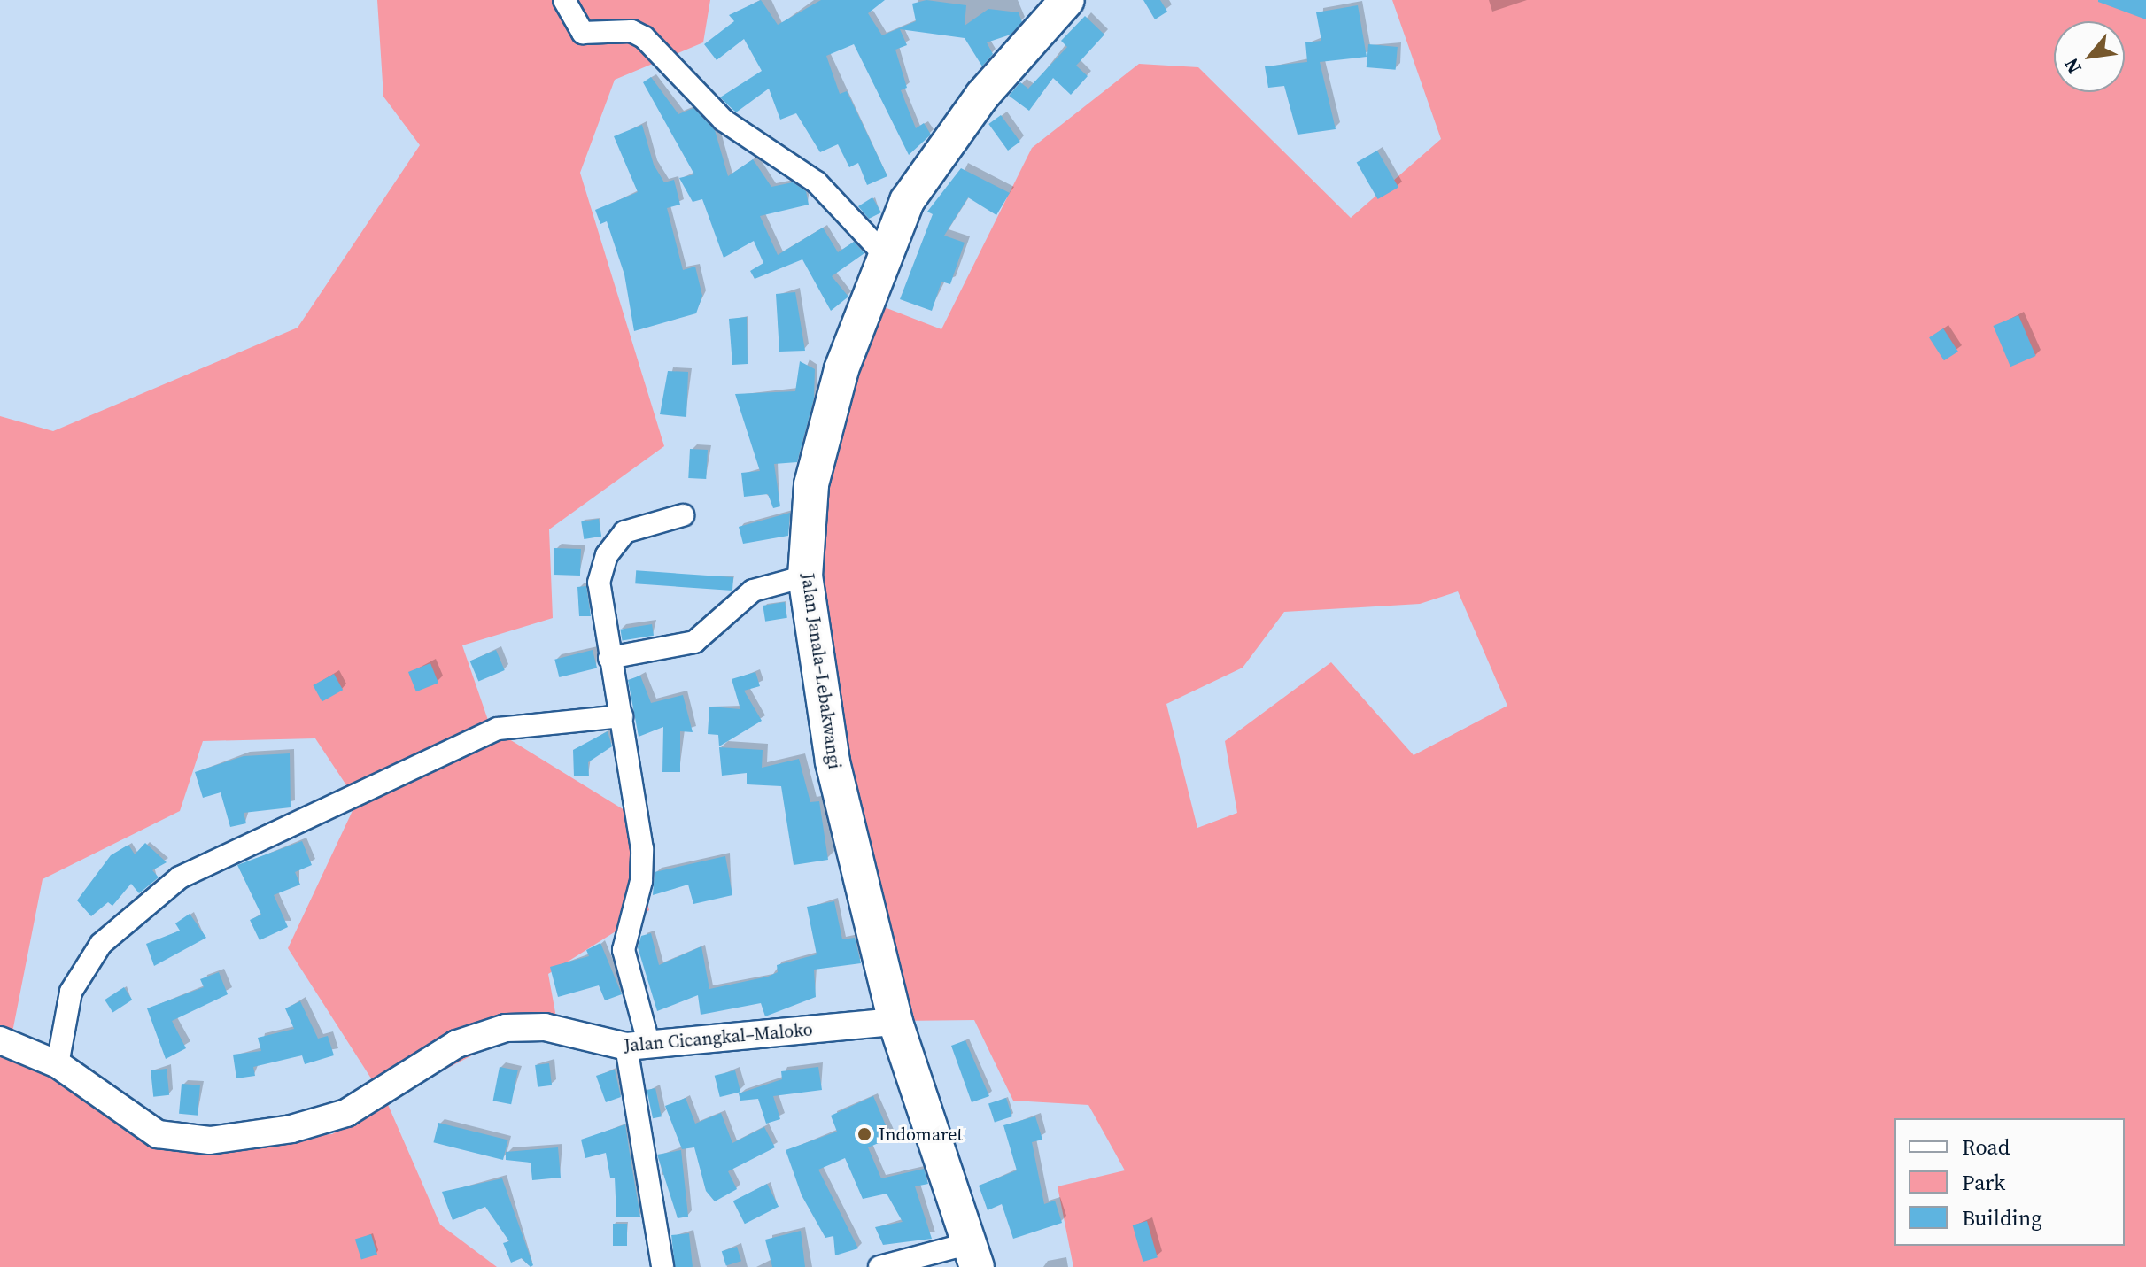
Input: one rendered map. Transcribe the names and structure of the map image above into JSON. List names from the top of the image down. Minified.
{"streets":{"main road":["Jalan Janala–Lebakwangi"],"street":["Jalan Cicangkal–Maloko"]},"crossings":[["Jalan Janala–Lebakwangi","Jalan Cicangkal–Maloko"]],"places":["Indomaret"],"legend":["Road","Park","Building"],"north":"bottom left"}
